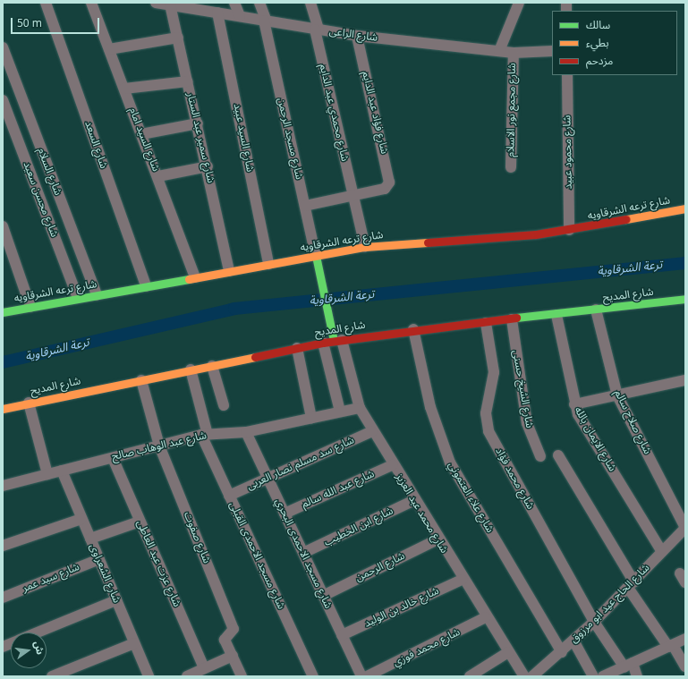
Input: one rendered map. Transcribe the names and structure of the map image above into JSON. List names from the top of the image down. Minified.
{"streets":{"main road":["شارع ترعه الشرقاويه","شارع المديح"],"street":["شارع الراعى","شارع مجمع نور الاسلام","شارع محمدي عبد الدايم","شارع فؤاد عبد الدايم","شارع سمير عبد الستار","شارع السيد عبيد","شارع مسجد الرحمن","شارع السيد امام","شارع السعد","شارع محمود عبيد","شارع السلام","شارع محسن سعيد","شارع الشيخ حسنى","شارع صلاح سالم","شارع الايمان بالله","شارع عبد الوهاب صالح","شارع سد مسلم نصار العربى","شارع محمد فؤاد","شارع عبد الله سالم","شارع علاء العتموني","شارع محمد عبد العزيز","شارع ابن الخطيب","شارع صفوت","شارع مسجد الاحمدى البحري","شارع مسجد الاحمدى القبلى","شارع عزت عبد العاطى","شارع الرحمن","شارع الشعراوى","شارع سيد عمر","شارع الحاج عيد ابو مرزوق","شارع خالد بن الوليد","شارع محمد فوزي"]},"crossings":[["شارع الراعى","شارع مجمع نور الاسلام"],["شارع الراعى","شارع محمدي عبد الدايم"],["شارع الراعى","شارع فؤاد عبد الدايم"],["شارع الراعى","شارع سمير عبد الستار"],["شارع الراعى","شارع السيد عبيد"],["شارع الراعى","شارع مسجد الرحمن"],["شارع محمدي عبد الدايم","شارع فؤاد عبد الدايم"],["شارع محمدي عبد الدايم","شارع ترعه الشرقاويه"],["شارع سمير عبد الستار","شارع ترعه الشرقاويه"],["شارع السيد عبيد","شارع ترعه الشرقاويه"],["شارع مسجد الرحمن","شارع ترعه الشرقاويه"],["شارع السيد امام","شارع ترعه الشرقاويه"],["شارع السعد","شارع ترعه الشرقاويه"],["شارع محمود عبيد","شارع ترعه الشرقاويه"],["شارع السلام","شارع ترعه الشرقاويه"],["شارع محسن سعيد","شارع ترعه الشرقاويه"],["شارع المديح","شارع الشيخ حسنى"],["شارع المديح","شارع صلاح سالم"],["شارع المديح","شارع الايمان بالله"],["شارع المديح","شارع محمد فؤاد"],["شارع المديح","شارع علاء العتموني"],["شارع المديح","شارع محمد عبد العزيز"],["شارع المديح","شارع صفوت"],["شارع المديح","شارع مسجد الاحمدى القبلى"],["شارع صلاح سالم","شارع الحاج عيد ابو مرزوق"],["شارع الايمان بالله","شارع الحاج عيد ابو مرزوق"],["شارع عبد الوهاب صالح","شارع محمد عبد العزيز"],["شارع عبد الوهاب صالح","شارع صفوت"],["شارع عبد الوهاب صالح","شارع مسجد الاحمدى البحري"],["شارع عبد الوهاب صالح","شارع مسجد الاحمدى القبلى"],["شارع عبد الوهاب صالح","شارع عزت عبد العاطى"],["شارع عبد الوهاب صالح","شارع الشعراوى"],["شارع سد مسلم نصار العربى","شارع محمد عبد العزيز"],["شارع سد مسلم نصار العربى","شارع مسجد الاحمدى البحري"],["شارع سد مسلم نصار العربى","شارع مسجد الاحمدى القبلى"],["شارع محمد فؤاد","شارع الحاج عيد ابو مرزوق"],["شارع عبد الله سالم","شارع محمد عبد العزيز"],["شارع عبد الله سالم","شارع مسجد الاحمدى البحري"],["شارع علاء العتموني","شارع الحاج عيد ابو مرزوق"],["شارع محمد عبد العزيز","شارع ابن الخطيب"],["شارع محمد عبد العزيز","شارع الرحمن"],["شارع محمد عبد العزيز","شارع خالد بن الوليد"],["شارع محمد عبد العزيز","شارع محمد فوزي"],["شارع ابن الخطيب","شارع مسجد الاحمدى البحري"],["شارع مسجد الاحمدى البحري","شارع الرحمن"],["شارع مسجد الاحمدى البحري","شارع خالد بن الوليد"],["شارع الشعراوى","شارع سيد عمر"]],"water":["ترعة الشرقاوية"],"legend":["سالك","بطيء","مزدحم"],"scale_bar":"50 m","north":"right"}
